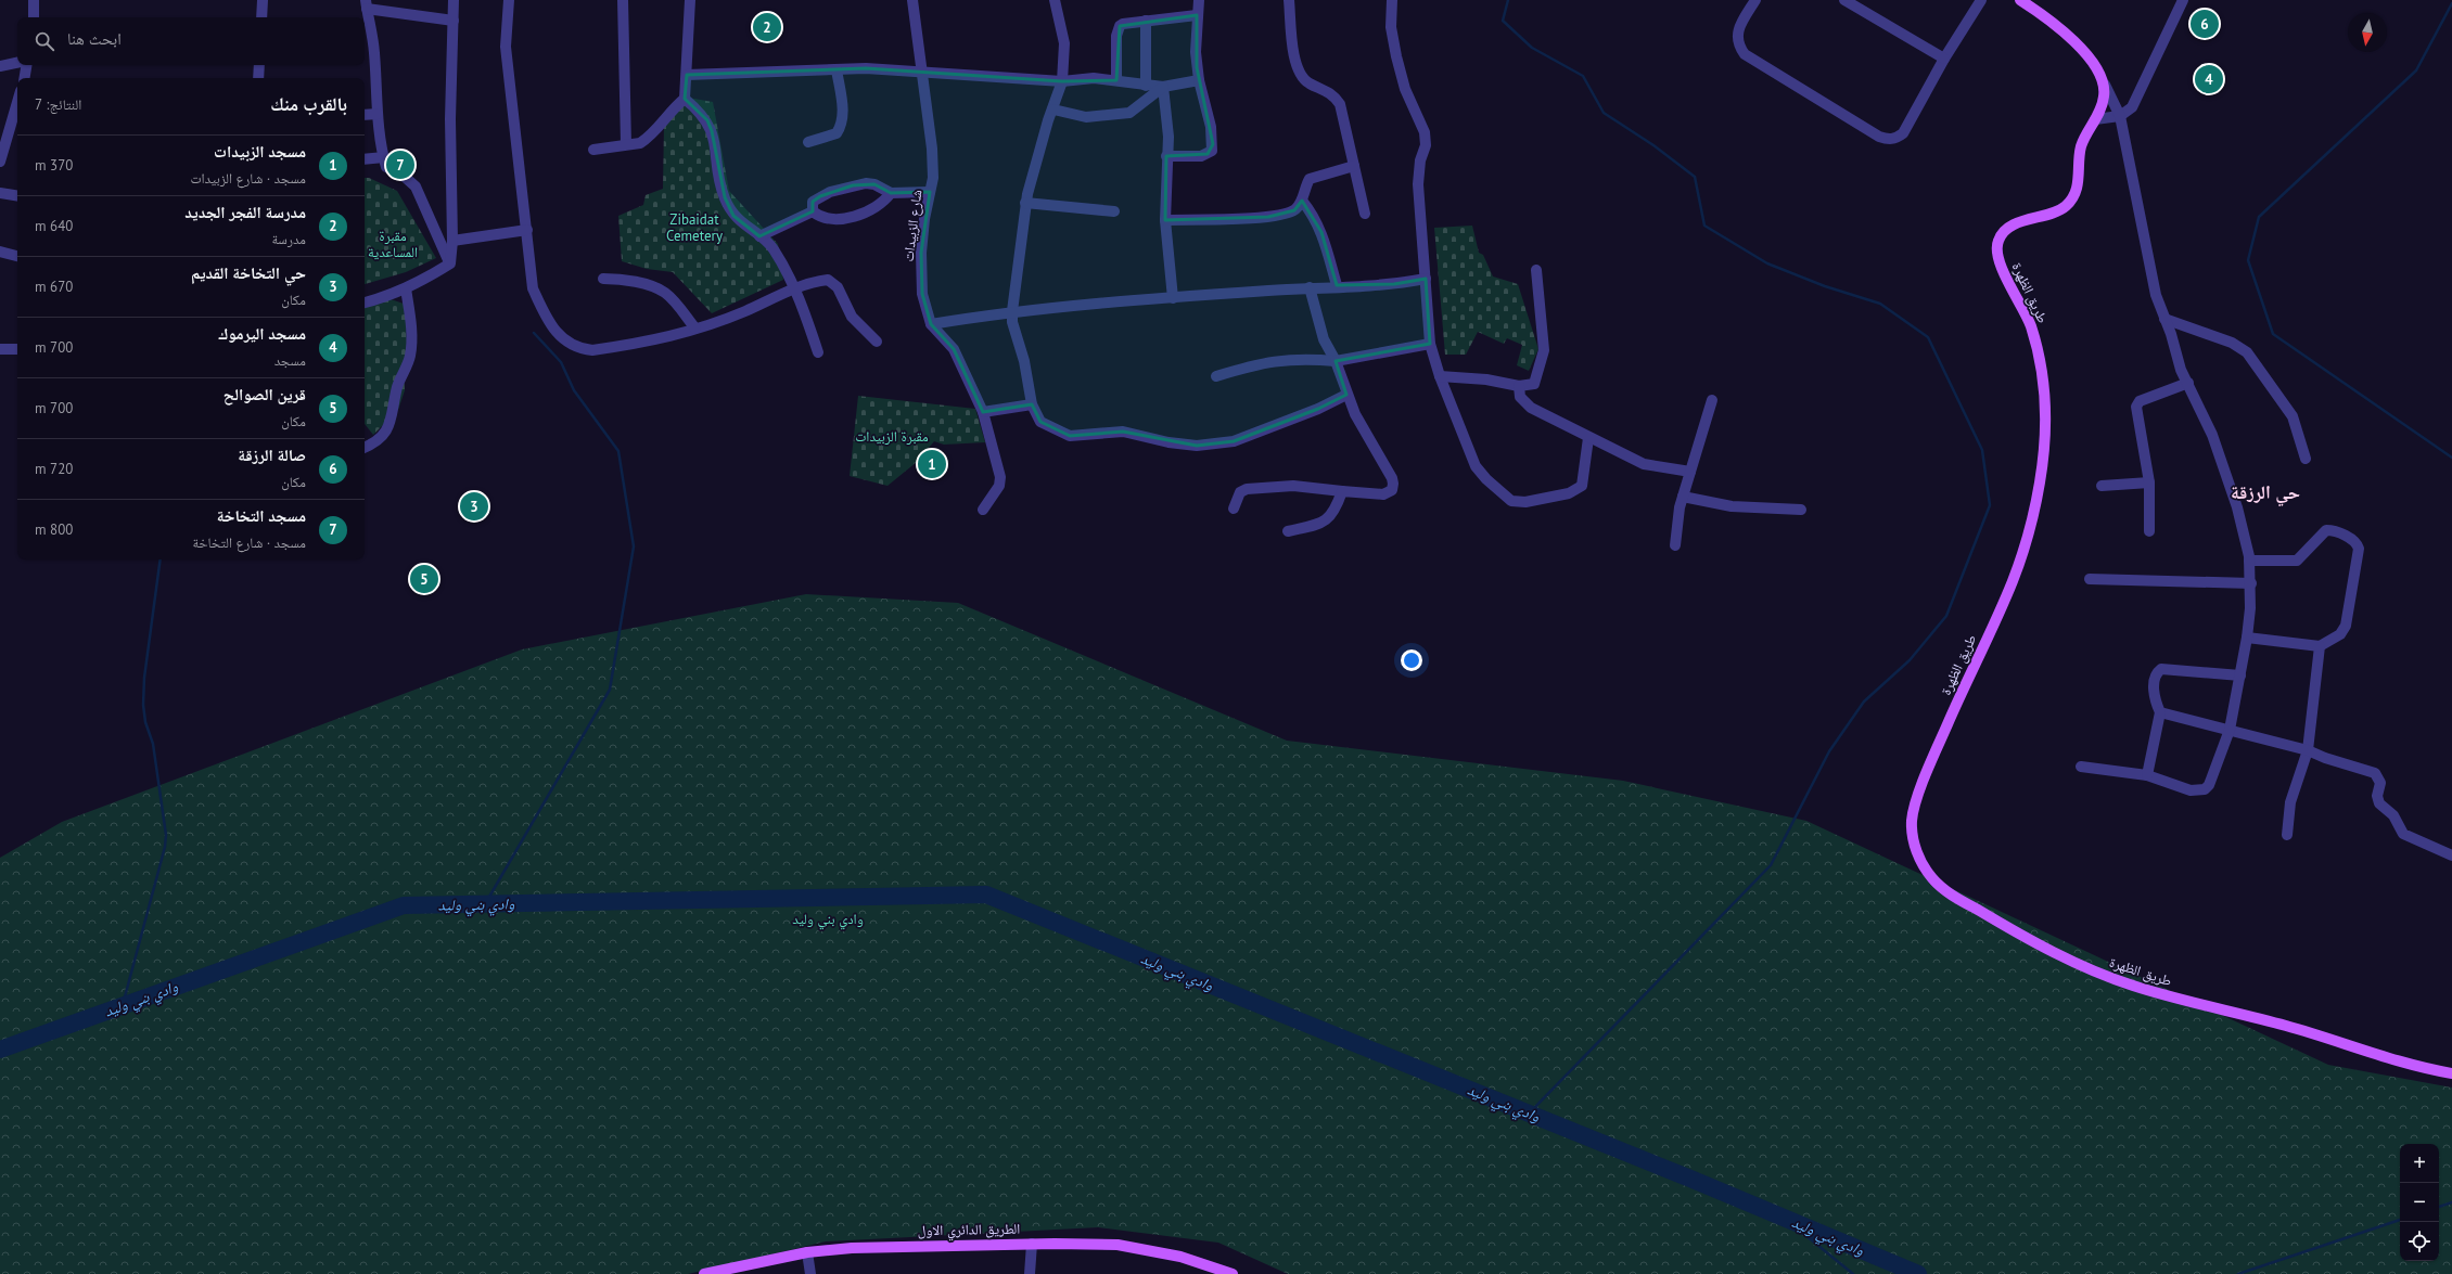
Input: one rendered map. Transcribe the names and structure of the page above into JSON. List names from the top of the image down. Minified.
{"streets":{"main road":["طريق الظهرة","الطريق الدائري الاول"],"street":["شارع الزبيدات"]},"districts":["حي الرزقة"],"water":["وادي بني وليد"],"parks":["Zibaidat Cemetery","مقبرة المساعدية","مقبرة الزبيدات","وادي بني وليد"],"north":"bottom","page":{"pins":["6","2","4","7","1","3","5"],"search":"ابحث هنا","heading":["بالقرب منك","النتائج: 7"],"list":[{"mark":"1","name":"مسجد الزبيدات","note":"مسجد · شارع الزبيدات","value":"370 m"},{"mark":"2","name":"مدرسة الفجر الجديد","note":"مدرسة","value":"640 m"},{"mark":"3","name":"حي التخاخة القديم","note":"مكان","value":"670 m"},{"mark":"4","name":"مسجد اليرموك","note":"مسجد","value":"700 m"},{"mark":"5","name":"قرين الصوالح","note":"مكان","value":"700 m"},{"mark":"6","name":"صالة الرزقة","note":"مكان","value":"720 m"},{"mark":"7","name":"مسجد التخاخة","note":"مسجد · شارع التخاخة","value":"800 m"}],"map_buttons":["+","−"]}}
